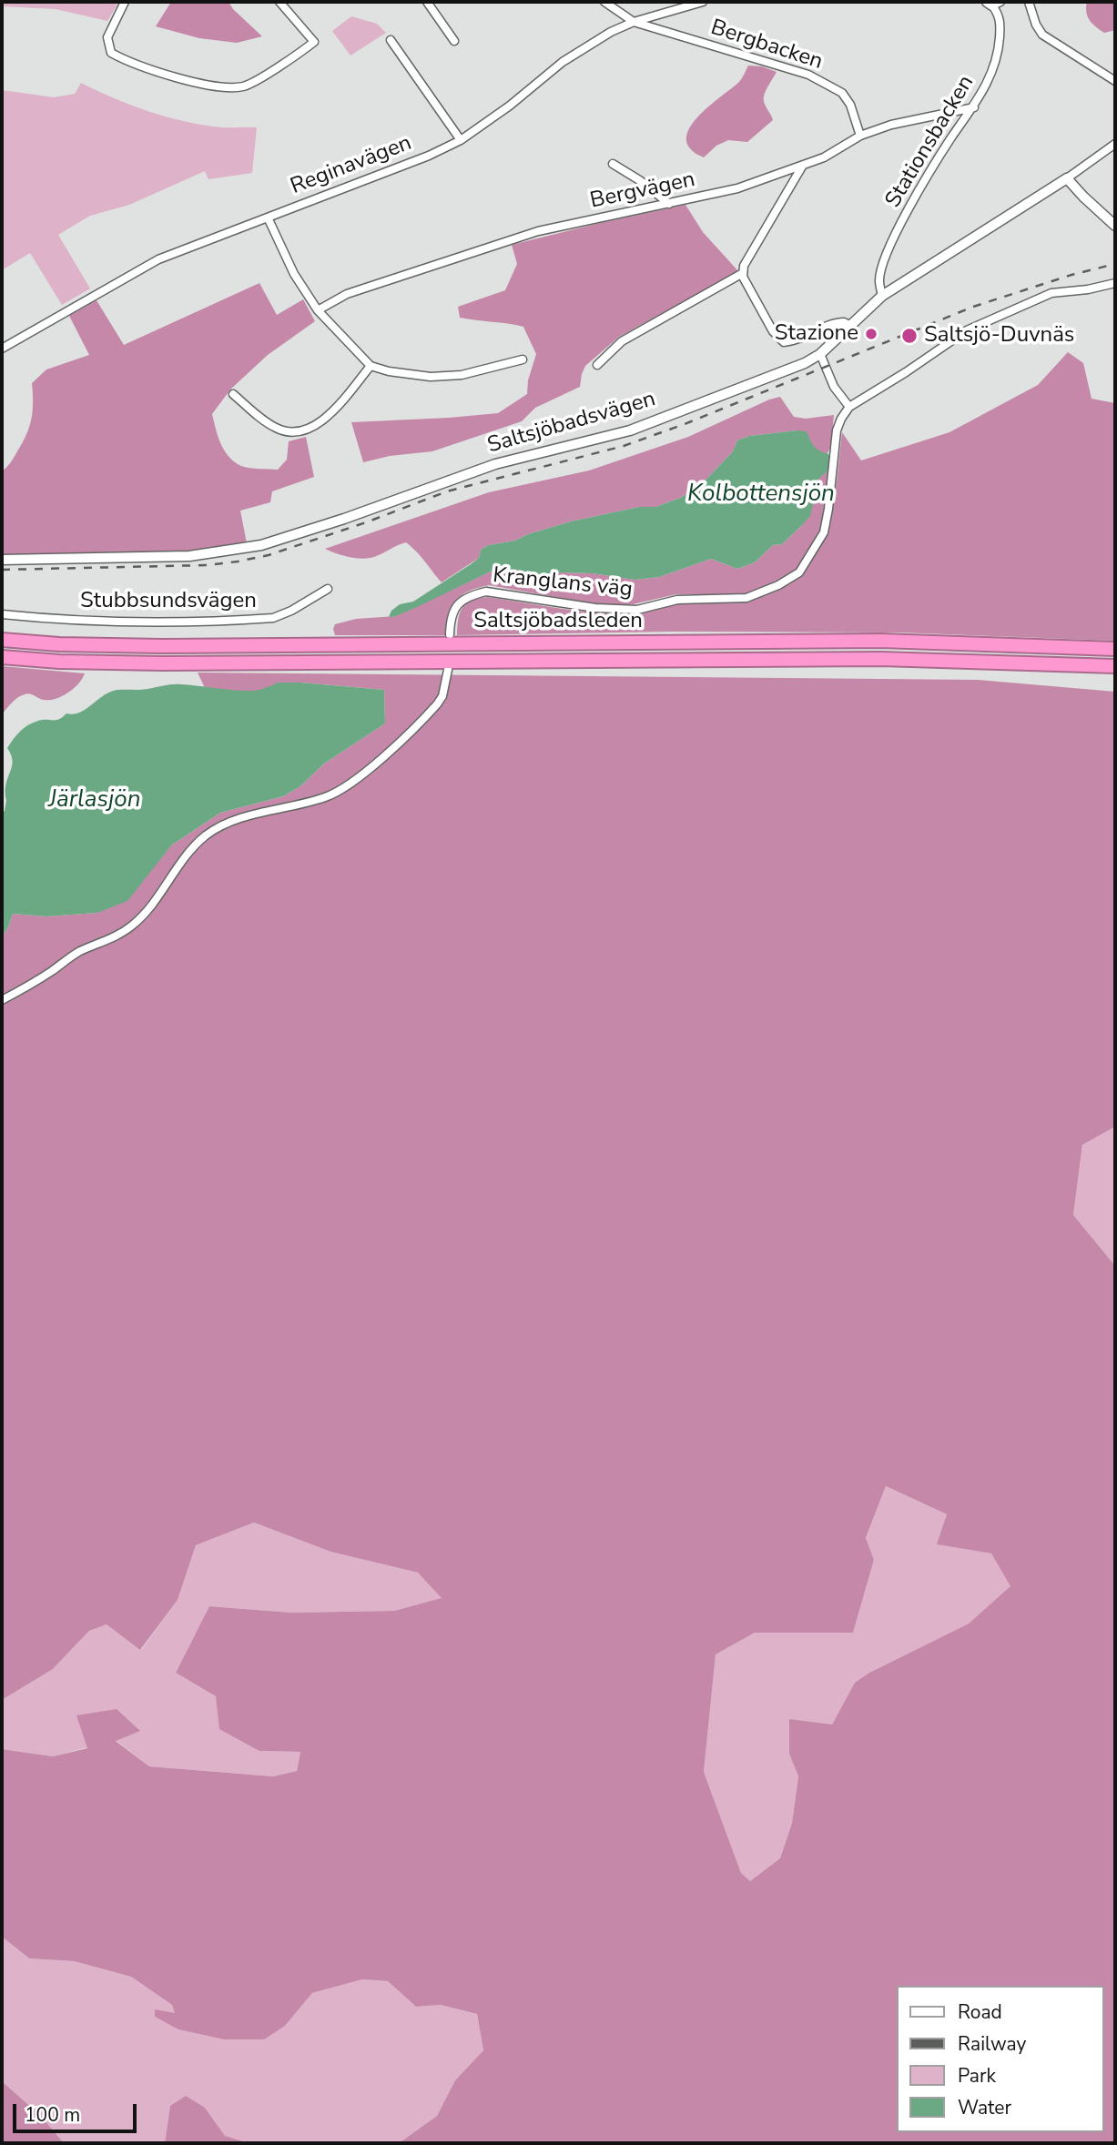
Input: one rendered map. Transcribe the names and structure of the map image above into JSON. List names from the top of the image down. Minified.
{"streets":{"highway":["Saltsjöbadsleden"],"street":["Bergbacken","Stationsbacken","Reginavägen","Bergvägen","Saltsjöbadsvägen","Kranglans väg","Stubbsundsvägen"]},"crossings":[["Bergbacken","Reginavägen"],["Bergbacken","Bergvägen"],["Stationsbacken","Bergvägen"],["Stationsbacken","Saltsjöbadsvägen"]],"water":["Kolbottensjön","Järlasjön"],"places":["Stazione","Saltsjö-Duvnäs"],"legend":["Road","Railway","Park","Water"],"scale_bar":"100 m"}
